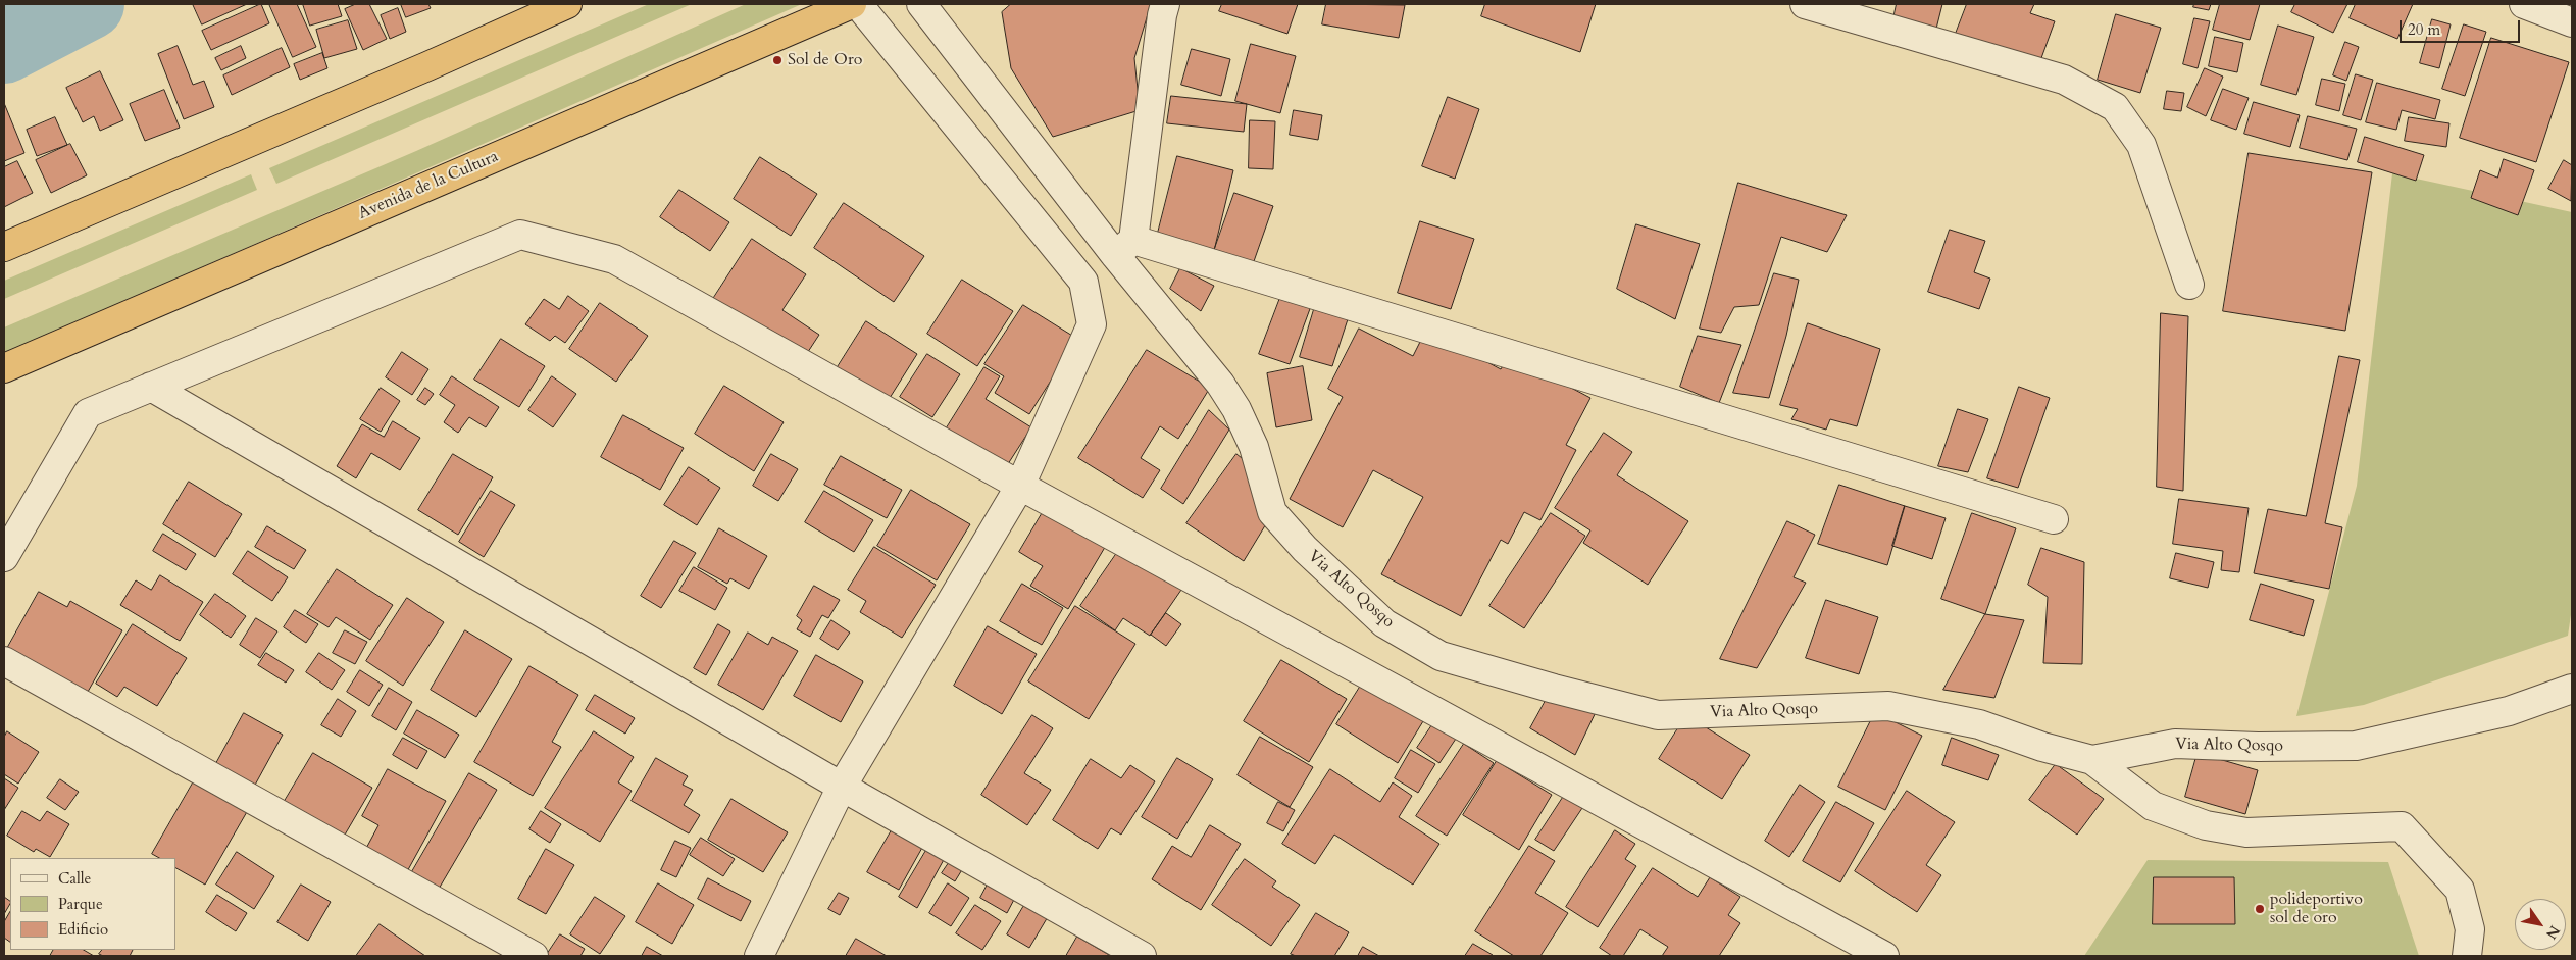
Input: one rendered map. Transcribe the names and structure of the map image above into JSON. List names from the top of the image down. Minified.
{"streets":{"highway":["Avenida de la Cultura"],"street":["Via Alto Qosqo"]},"places":["Sol de Oro","polideportivo sol de oro"],"legend":["Calle","Parque","Edificio"],"scale_bar":"20 m","north":"bottom right"}
